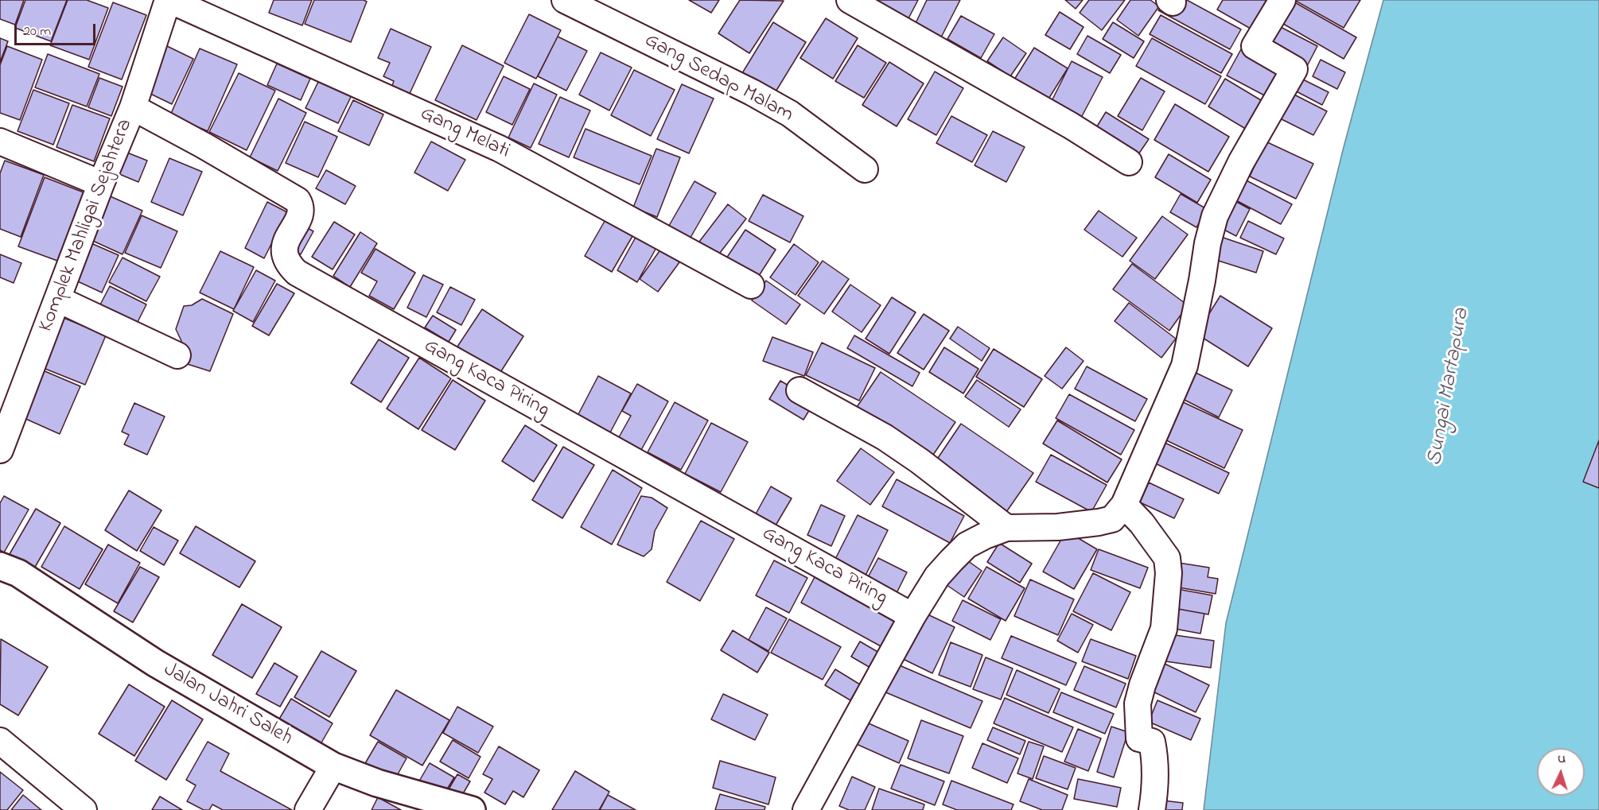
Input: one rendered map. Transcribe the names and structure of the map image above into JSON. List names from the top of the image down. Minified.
{"streets":{"street":["Gang Sedap Malam","Gang Melati","Komplek Mahligai Sejahtera","Gang Kaca Piring","Jalan Jahri Saleh"]},"crossings":[["Gang Melati","Komplek Mahligai Sejahtera"],["Komplek Mahligai Sejahtera","Gang Kaca Piring"]],"water":["Sungai Martapura"],"scale_bar":"20 m","north":"top"}
